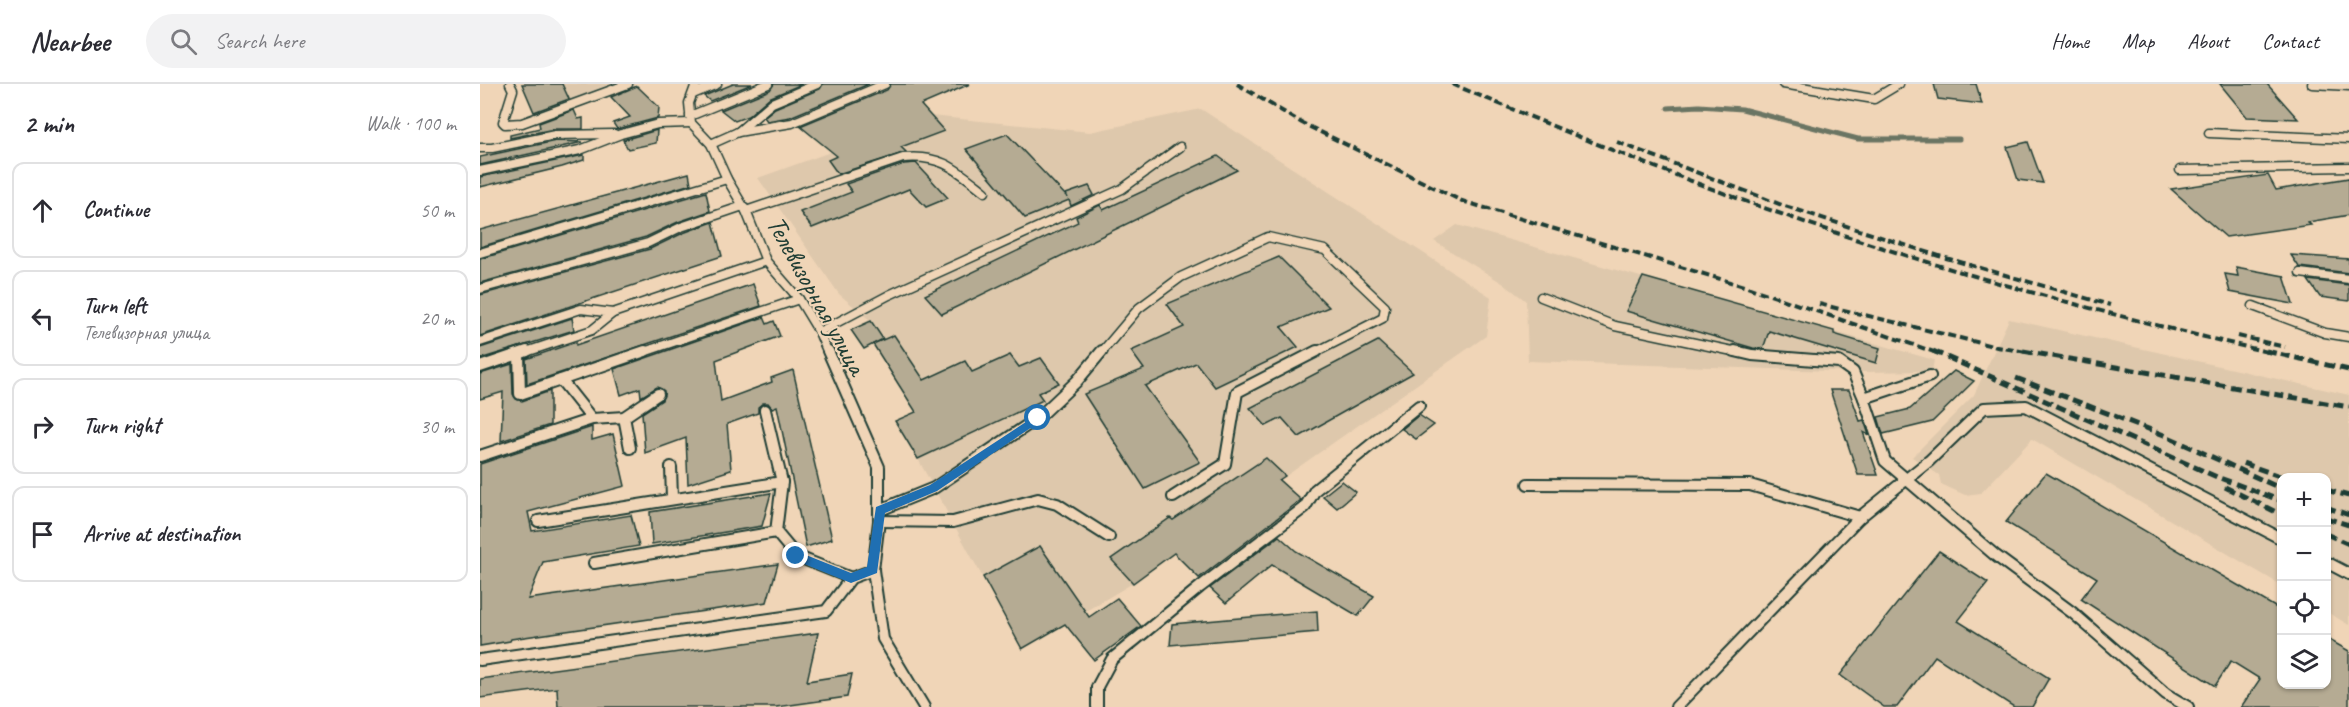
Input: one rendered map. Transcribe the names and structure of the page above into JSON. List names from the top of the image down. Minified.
{"streets":{"lane":["Телевизорная улица"]},"page":{"header":"Nearbee","search":"Search here","nav":["Home","Map","About","Contact"],"heading":["2 min","Walk · 100 m"],"list":[["Continue","50 m"],["Turn left","Телевизорная улица","20 m"],["Turn right","30 m"],"Arrive at destination"],"map_buttons":["+","−"]}}
